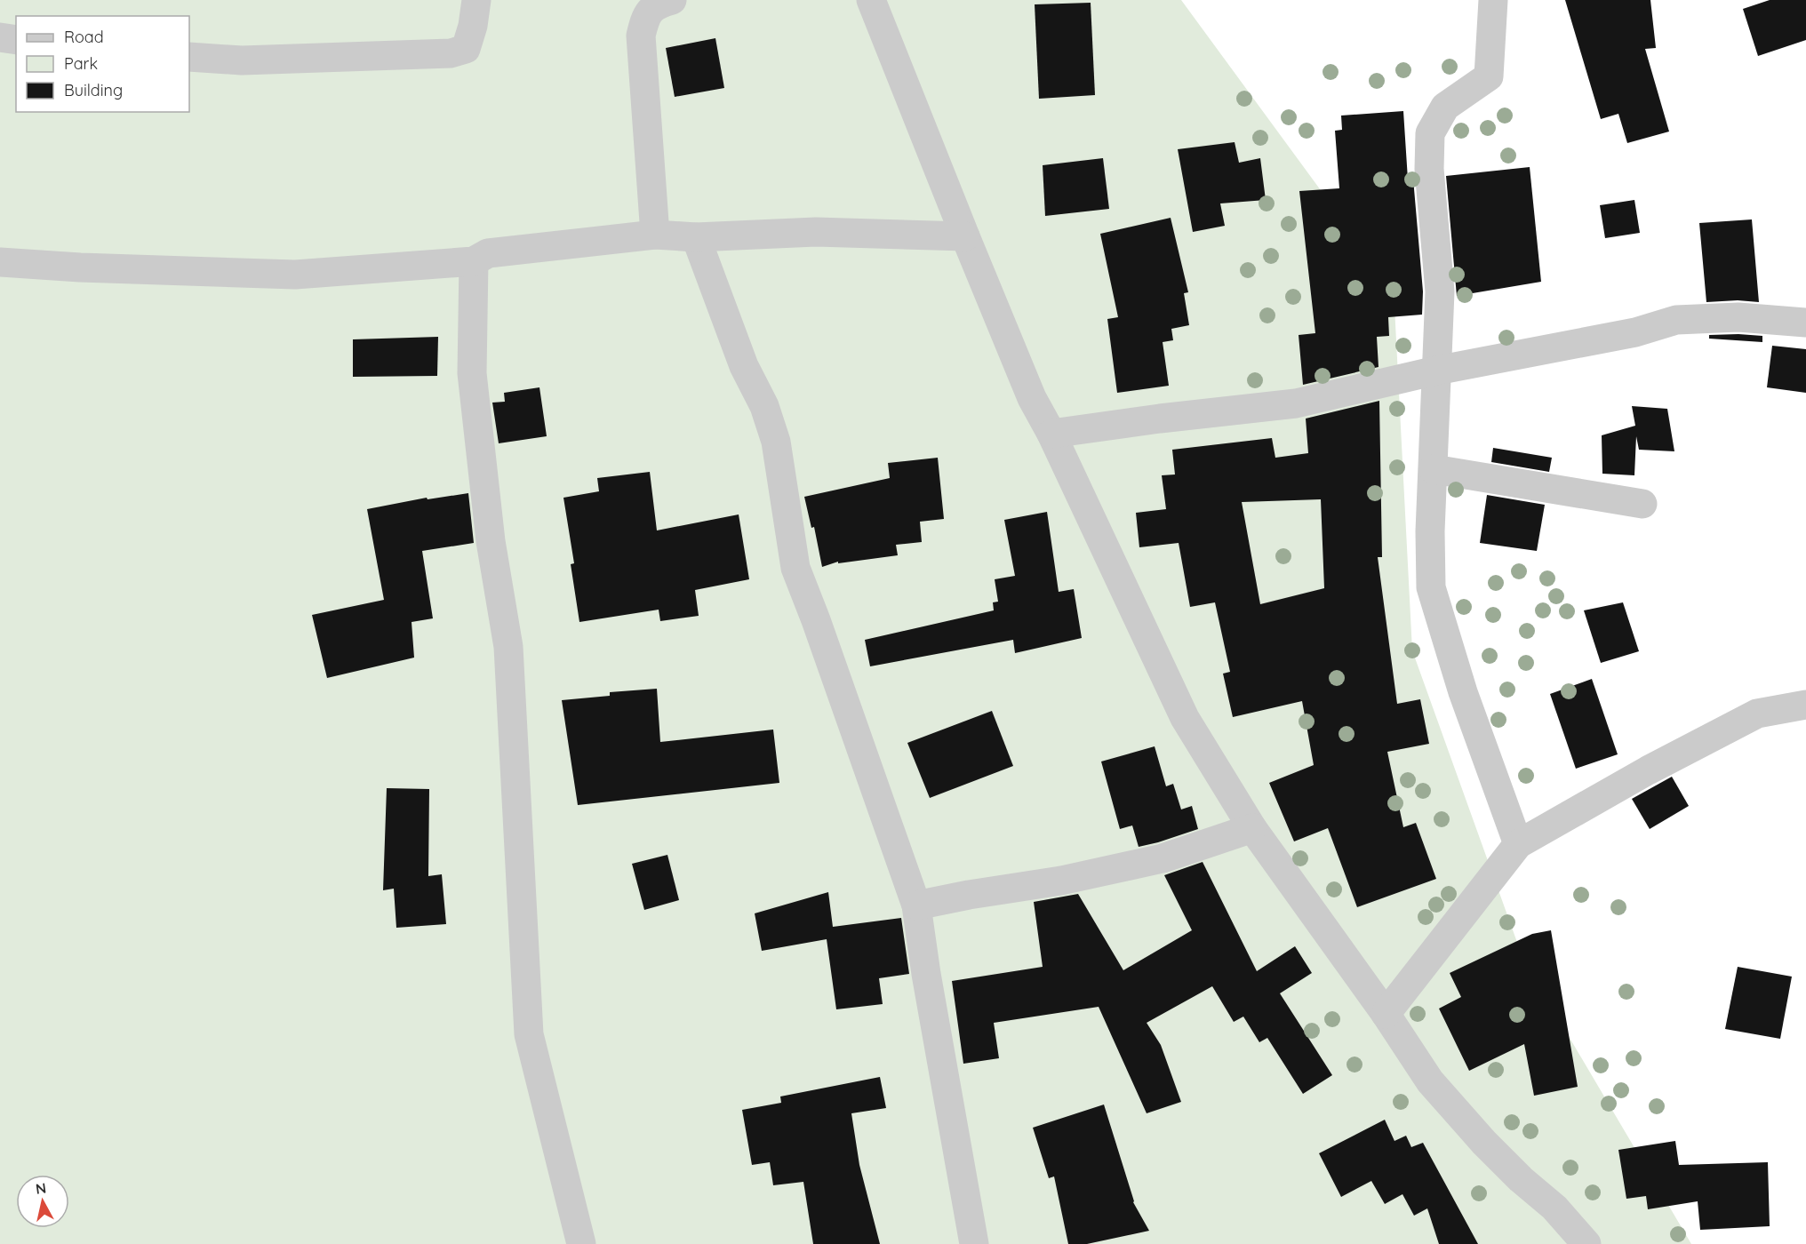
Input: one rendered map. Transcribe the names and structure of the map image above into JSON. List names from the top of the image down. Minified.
{"legend":["Road","Park","Building"],"north":"top"}
